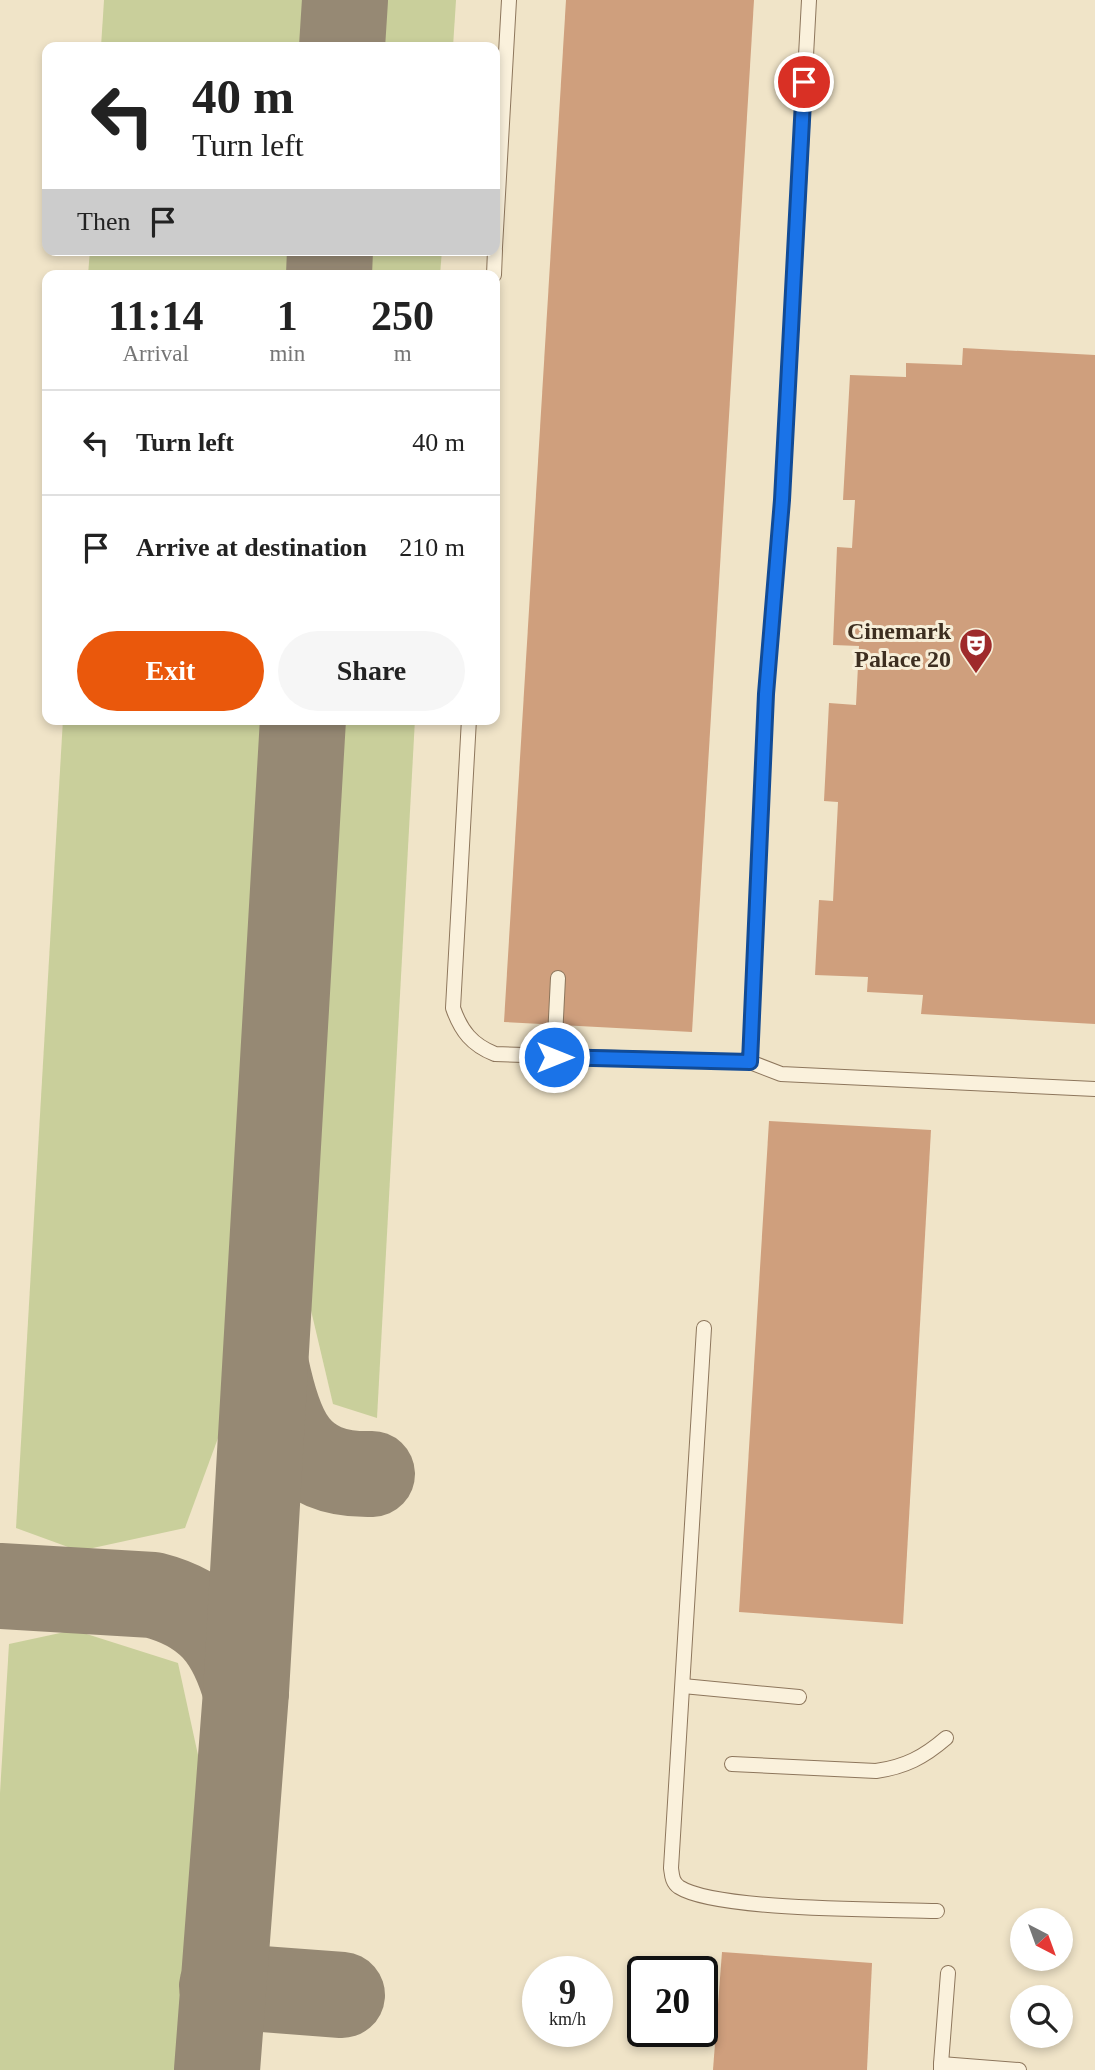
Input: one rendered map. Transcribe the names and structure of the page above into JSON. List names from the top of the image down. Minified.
{"places":{"theatre":["Cinemark Palace 20"]},"north":"bottom right","page":{"turn":["40 m","Turn left"],"then":"Then","eta":["11:14","Arrival","1","min","250","m"],"list":[{"name":"Turn left","value":"40 m"},{"name":"Arrive at destination","value":"210 m"}],"buttons":["Exit","Share"],"speed":"9 km/h","limit":"20"}}
